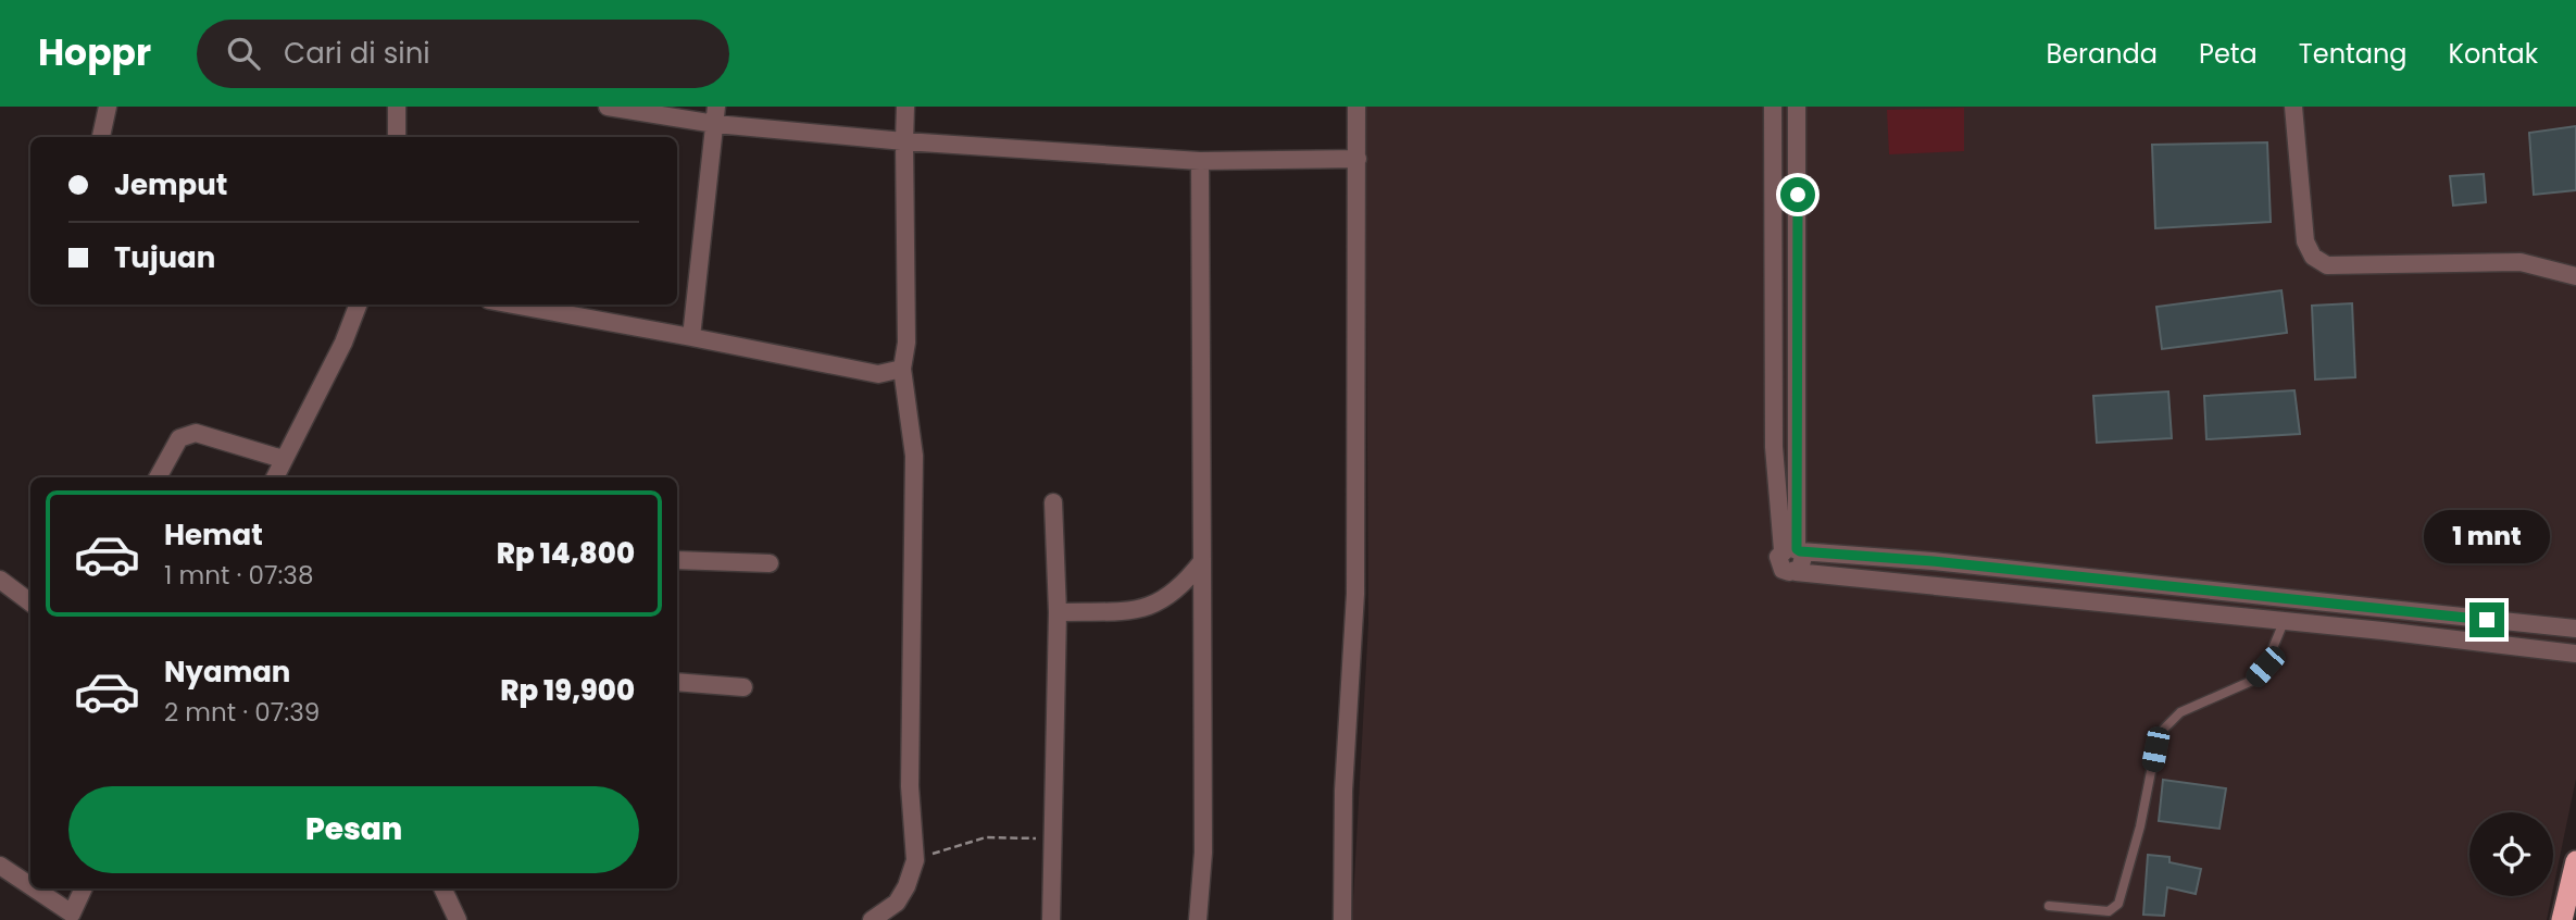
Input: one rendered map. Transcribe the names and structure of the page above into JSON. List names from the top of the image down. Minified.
{"page":{"header":"Hoppr","search":"Cari di sini","nav":["Beranda","Peta","Tentang","Kontak"],"banner":["Jemput","Tujuan"],"list":[{"name":"Hemat","note":"1 mnt · 07:38","value":"Rp 14,800"},{"name":"Nyaman","note":"2 mnt · 07:39","value":"Rp 19,900"}],"bubble":"1 mnt","buttons":"Pesan"}}
